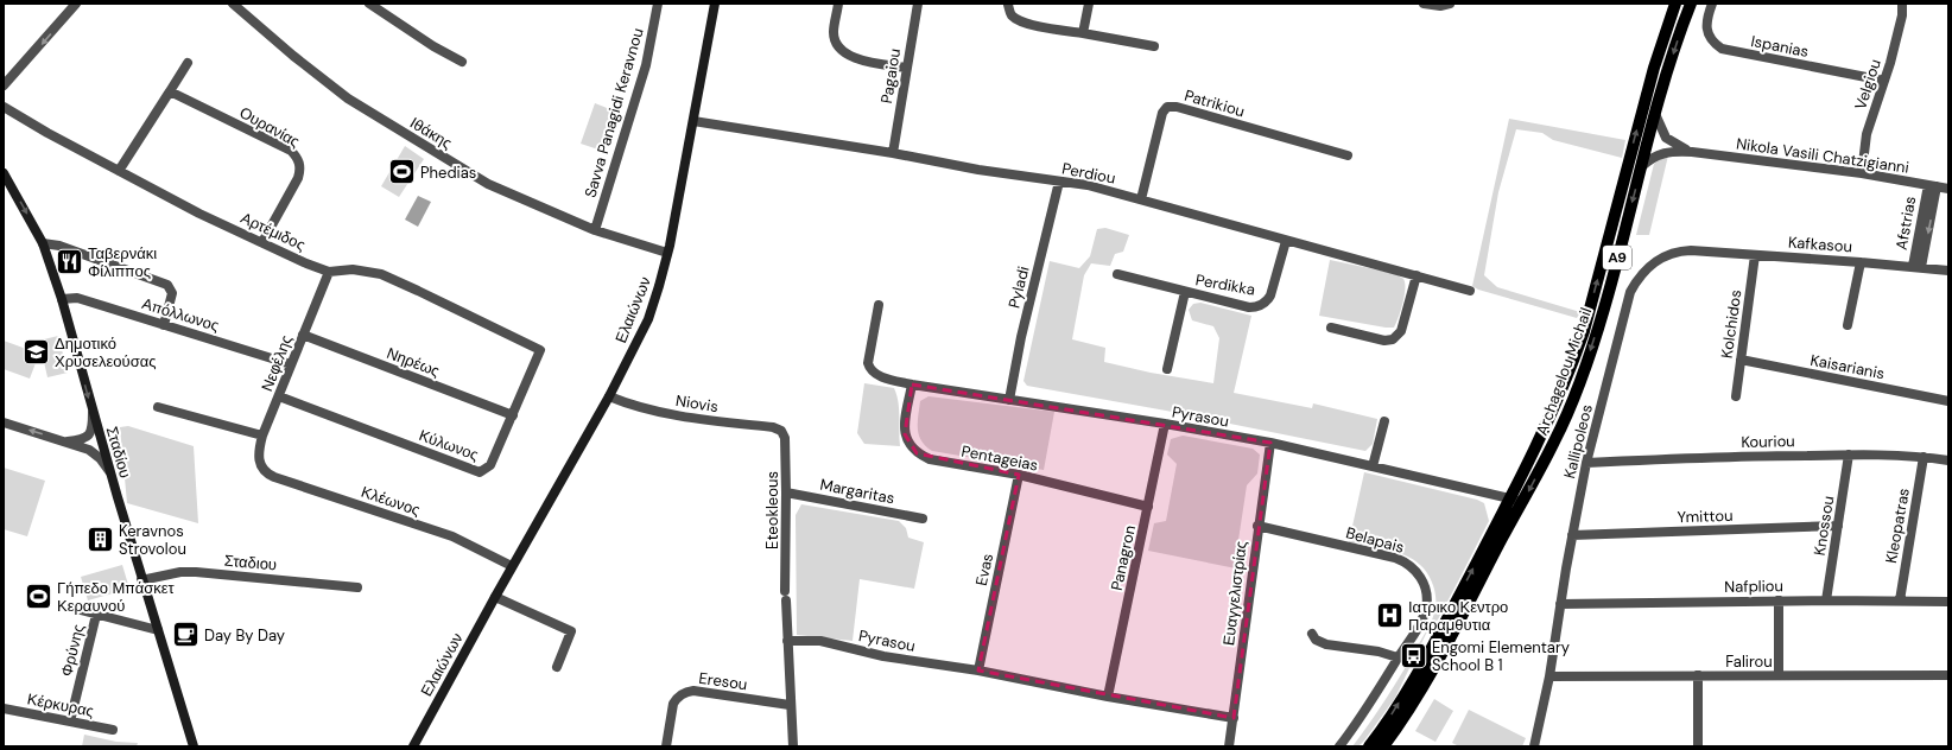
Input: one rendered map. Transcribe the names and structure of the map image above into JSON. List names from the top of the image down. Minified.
{"streets":{"main road":["A9","Ελαιώνων","Archagelou Michail","Σταδίου"],"street":["Ispanias","Pagaiou","Velgiou","Patrikiou","Savva Panagidi Keravnou","Ουρανίας","Ιθάκης","Nikola Vasili Chatzigianni","Perdiou","Afstrias","Αρτέμιδος","Kafkasou","Perdikka","Pyladi","Απόλλωνος","Kolchidos","Νηρέως","Νεφέλης","Kaisarianis","Niovis","Pyrasou","Kallipoleos","Kouriou","Κύλωνος","Pentageias","Margaritas","Κλέωνος","Eteokleous","Ymittou","Knossou","Kleopatras","Belapais","Panagron","Σταδιου","Evas","Nafpliou","Ευαγγελιστρίας","Φρύνης","Falirou","Eresou","Κέρκυρας"]},"crossings":[["Ispanias","Velgiou"],["Pagaiou","Perdiou"],["Velgiou","Nikola Vasili Chatzigianni"],["Patrikiou","Perdiou"],["Savva Panagidi Keravnou","Ιθάκης"],["Ουρανίας","Αρτέμιδος"],["Ιθάκης","Ελαιώνων"],["Nikola Vasili Chatzigianni","Afstrias"],["Nikola Vasili Chatzigianni","Archagelou Michail"],["Perdiou","Perdikka"],["Perdiou","Pyladi"],["Perdiou","Ελαιώνων"],["Afstrias","Kafkasou"],["Αρτέμιδος","Νεφέλης"],["Αρτέμιδος","Κύλωνος"],["Kafkasou","Kolchidos"],["Kafkasou","Kallipoleos"],["Pyladi","Pyrasou"],["Ελαιώνων","Niovis"],["Ελαιώνων","Κλέωνος"],["Απόλλωνος","Νεφέλης"],["Απόλλωνος","Σταδίου"],["Kolchidos","Kaisarianis"],["Νηρέως","Νεφέλης"],["Νηρέως","Κύλωνος"],["Νεφέλης","Κύλωνος"],["Νεφέλης","Κλέωνος"],["Archagelou Michail","Pyrasou"],["Niovis","Eteokleous"],["Pyrasou","Pentageias"],["Pyrasou","Eteokleous"],["Pyrasou","Panagron"],["Pyrasou","Evas"],["Pyrasou","Ευαγγελιστρίας"],["Kallipoleos","Kouriou"],["Kallipoleos","Ymittou"],["Kallipoleos","Nafpliou"],["Kallipoleos","Falirou"],["Kouriou","Knossou"],["Kouriou","Kleopatras"],["Σταδίου","Σταδιου"],["Pentageias","Panagron"],["Pentageias","Evas"],["Margaritas","Eteokleous"],["Eteokleous","Eresou"],["Ymittou","Knossou"],["Knossou","Nafpliou"],["Kleopatras","Nafpliou"],["Belapais","Ευαγγελιστρίας"],["Φρύνης","Κέρκυρας"]],"places":{"sports":["Phedias","Γήπεδο Μπάσκετ Κεραυνού"],"restaurant":["Ταβερνάκι Φίλιππος"],"school or university":["Δημοτικό Χρυσελεούσας"],"building":["Keravnos Strovolou"],"hospital":["Ιατρικο Κεντρο Παραμθυτια"],"cafe":["Day By Day"],"bus stop":["Engomi Elementary School B 1"]}}
